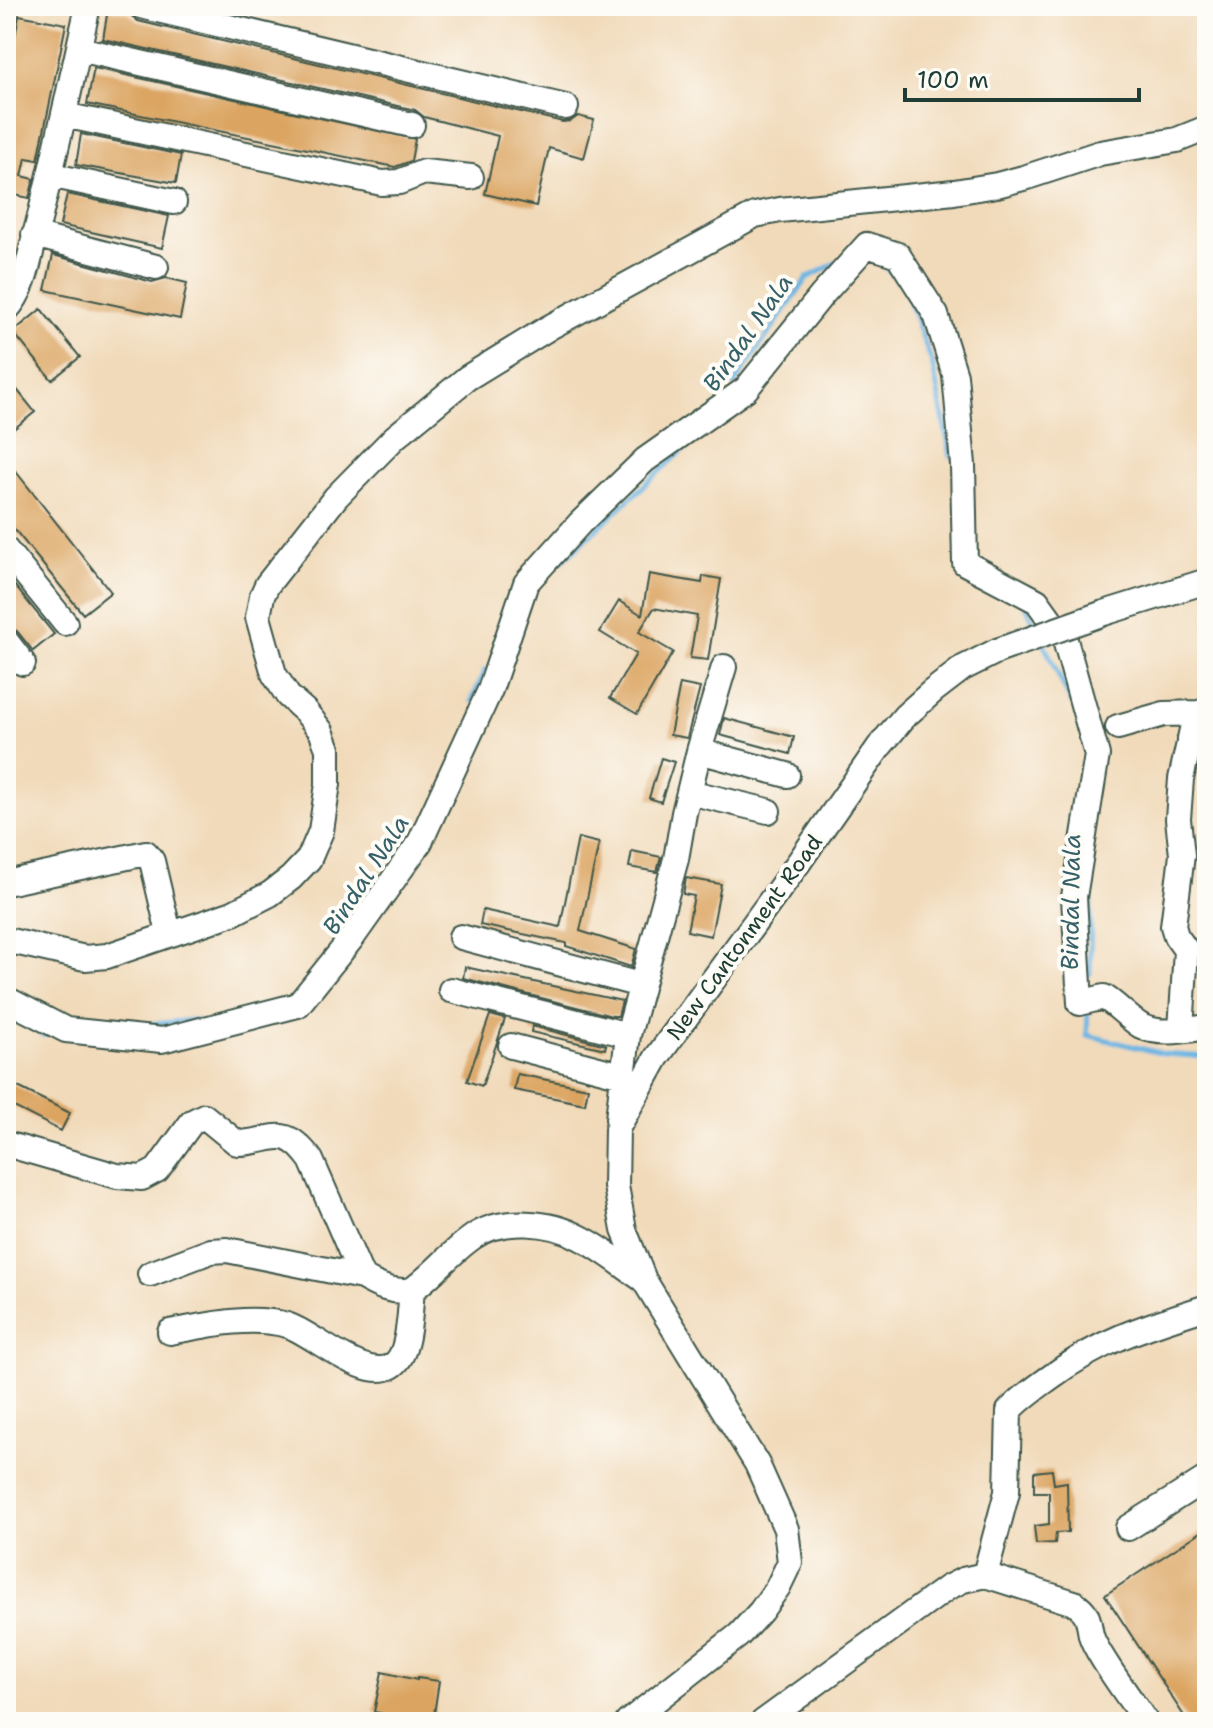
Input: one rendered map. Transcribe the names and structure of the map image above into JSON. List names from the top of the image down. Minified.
{"streets":{"street":["New Cantonment Road"]},"water":["Bindal Nala"],"scale_bar":"100 m"}
